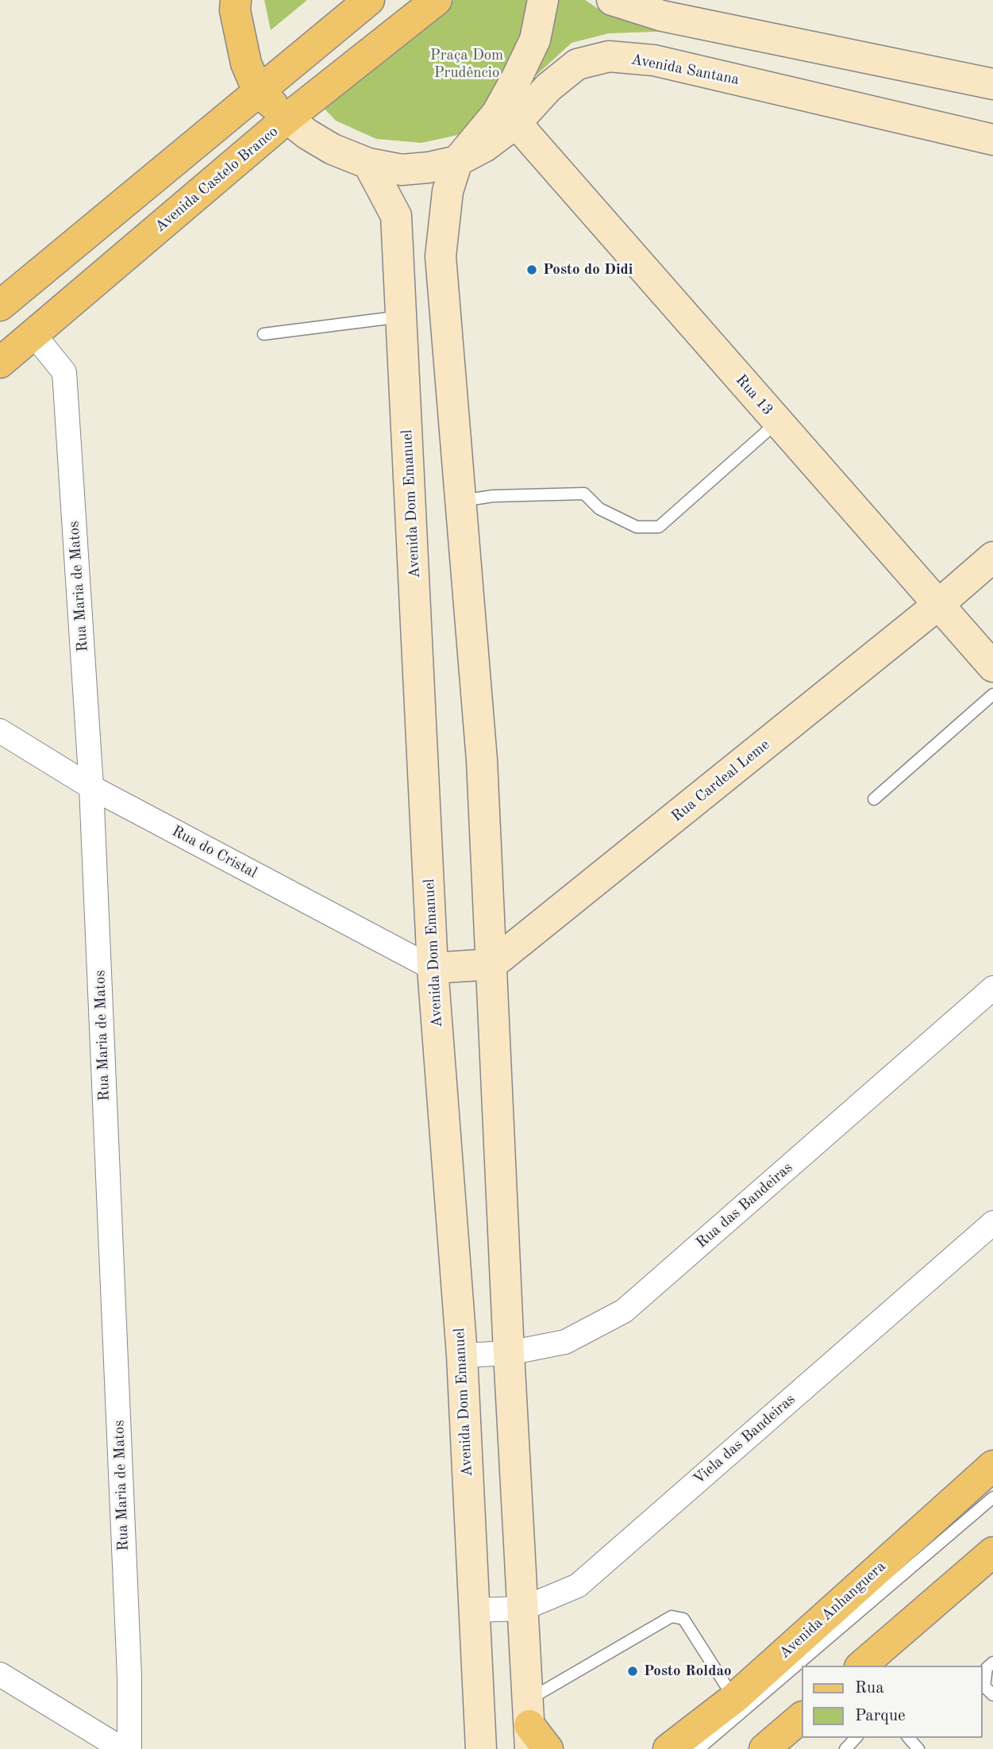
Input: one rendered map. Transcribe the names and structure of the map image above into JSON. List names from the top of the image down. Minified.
{"streets":{"main road":["Avenida Santana","Avenida Castelo Branco","Rua 13","Avenida Dom Emanuel","Rua Cardeal Leme","Avenida Anhanguera"],"street":["Rua Maria de Matos","Rua do Cristal","Rua das Bandeiras","Viela das Bandeiras"]},"crossings":[["Avenida Santana","Avenida Castelo Branco"],["Avenida Santana","Rua 13"],["Avenida Santana","Avenida Dom Emanuel"],["Avenida Castelo Branco","Rua Maria de Matos"],["Rua 13","Rua Cardeal Leme"],["Avenida Dom Emanuel","Rua do Cristal"],["Avenida Dom Emanuel","Rua das Bandeiras"],["Avenida Dom Emanuel","Viela das Bandeiras"],["Rua Maria de Matos","Rua do Cristal"]],"parks":["Praça Dom Prudêncio"],"places":["Posto do Didi","Posto Roldao"],"legend":["Rua","Parque"]}
